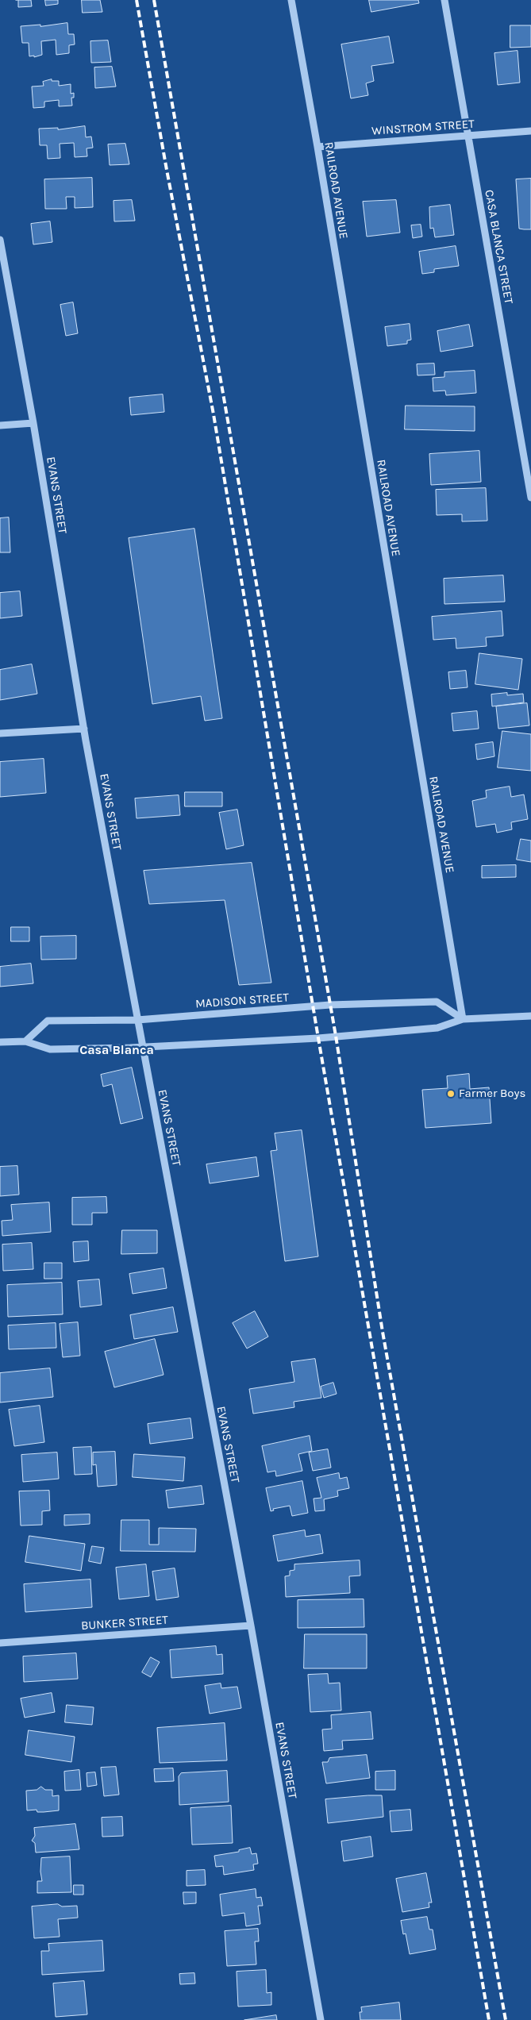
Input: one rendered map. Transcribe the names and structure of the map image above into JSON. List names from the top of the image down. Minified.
{"streets":{"street":["WINSTROM STREET","RAILROAD AVENUE","CASA BLANCA STREET","EVANS STREET","MADISON STREET","BUNKER STREET"]},"crossings":[["WINSTROM STREET","RAILROAD AVENUE"],["WINSTROM STREET","CASA BLANCA STREET"],["RAILROAD AVENUE","MADISON STREET"],["EVANS STREET","MADISON STREET"],["EVANS STREET","BUNKER STREET"]],"districts":["Casa Blanca"],"places":["Farmer Boys"]}
